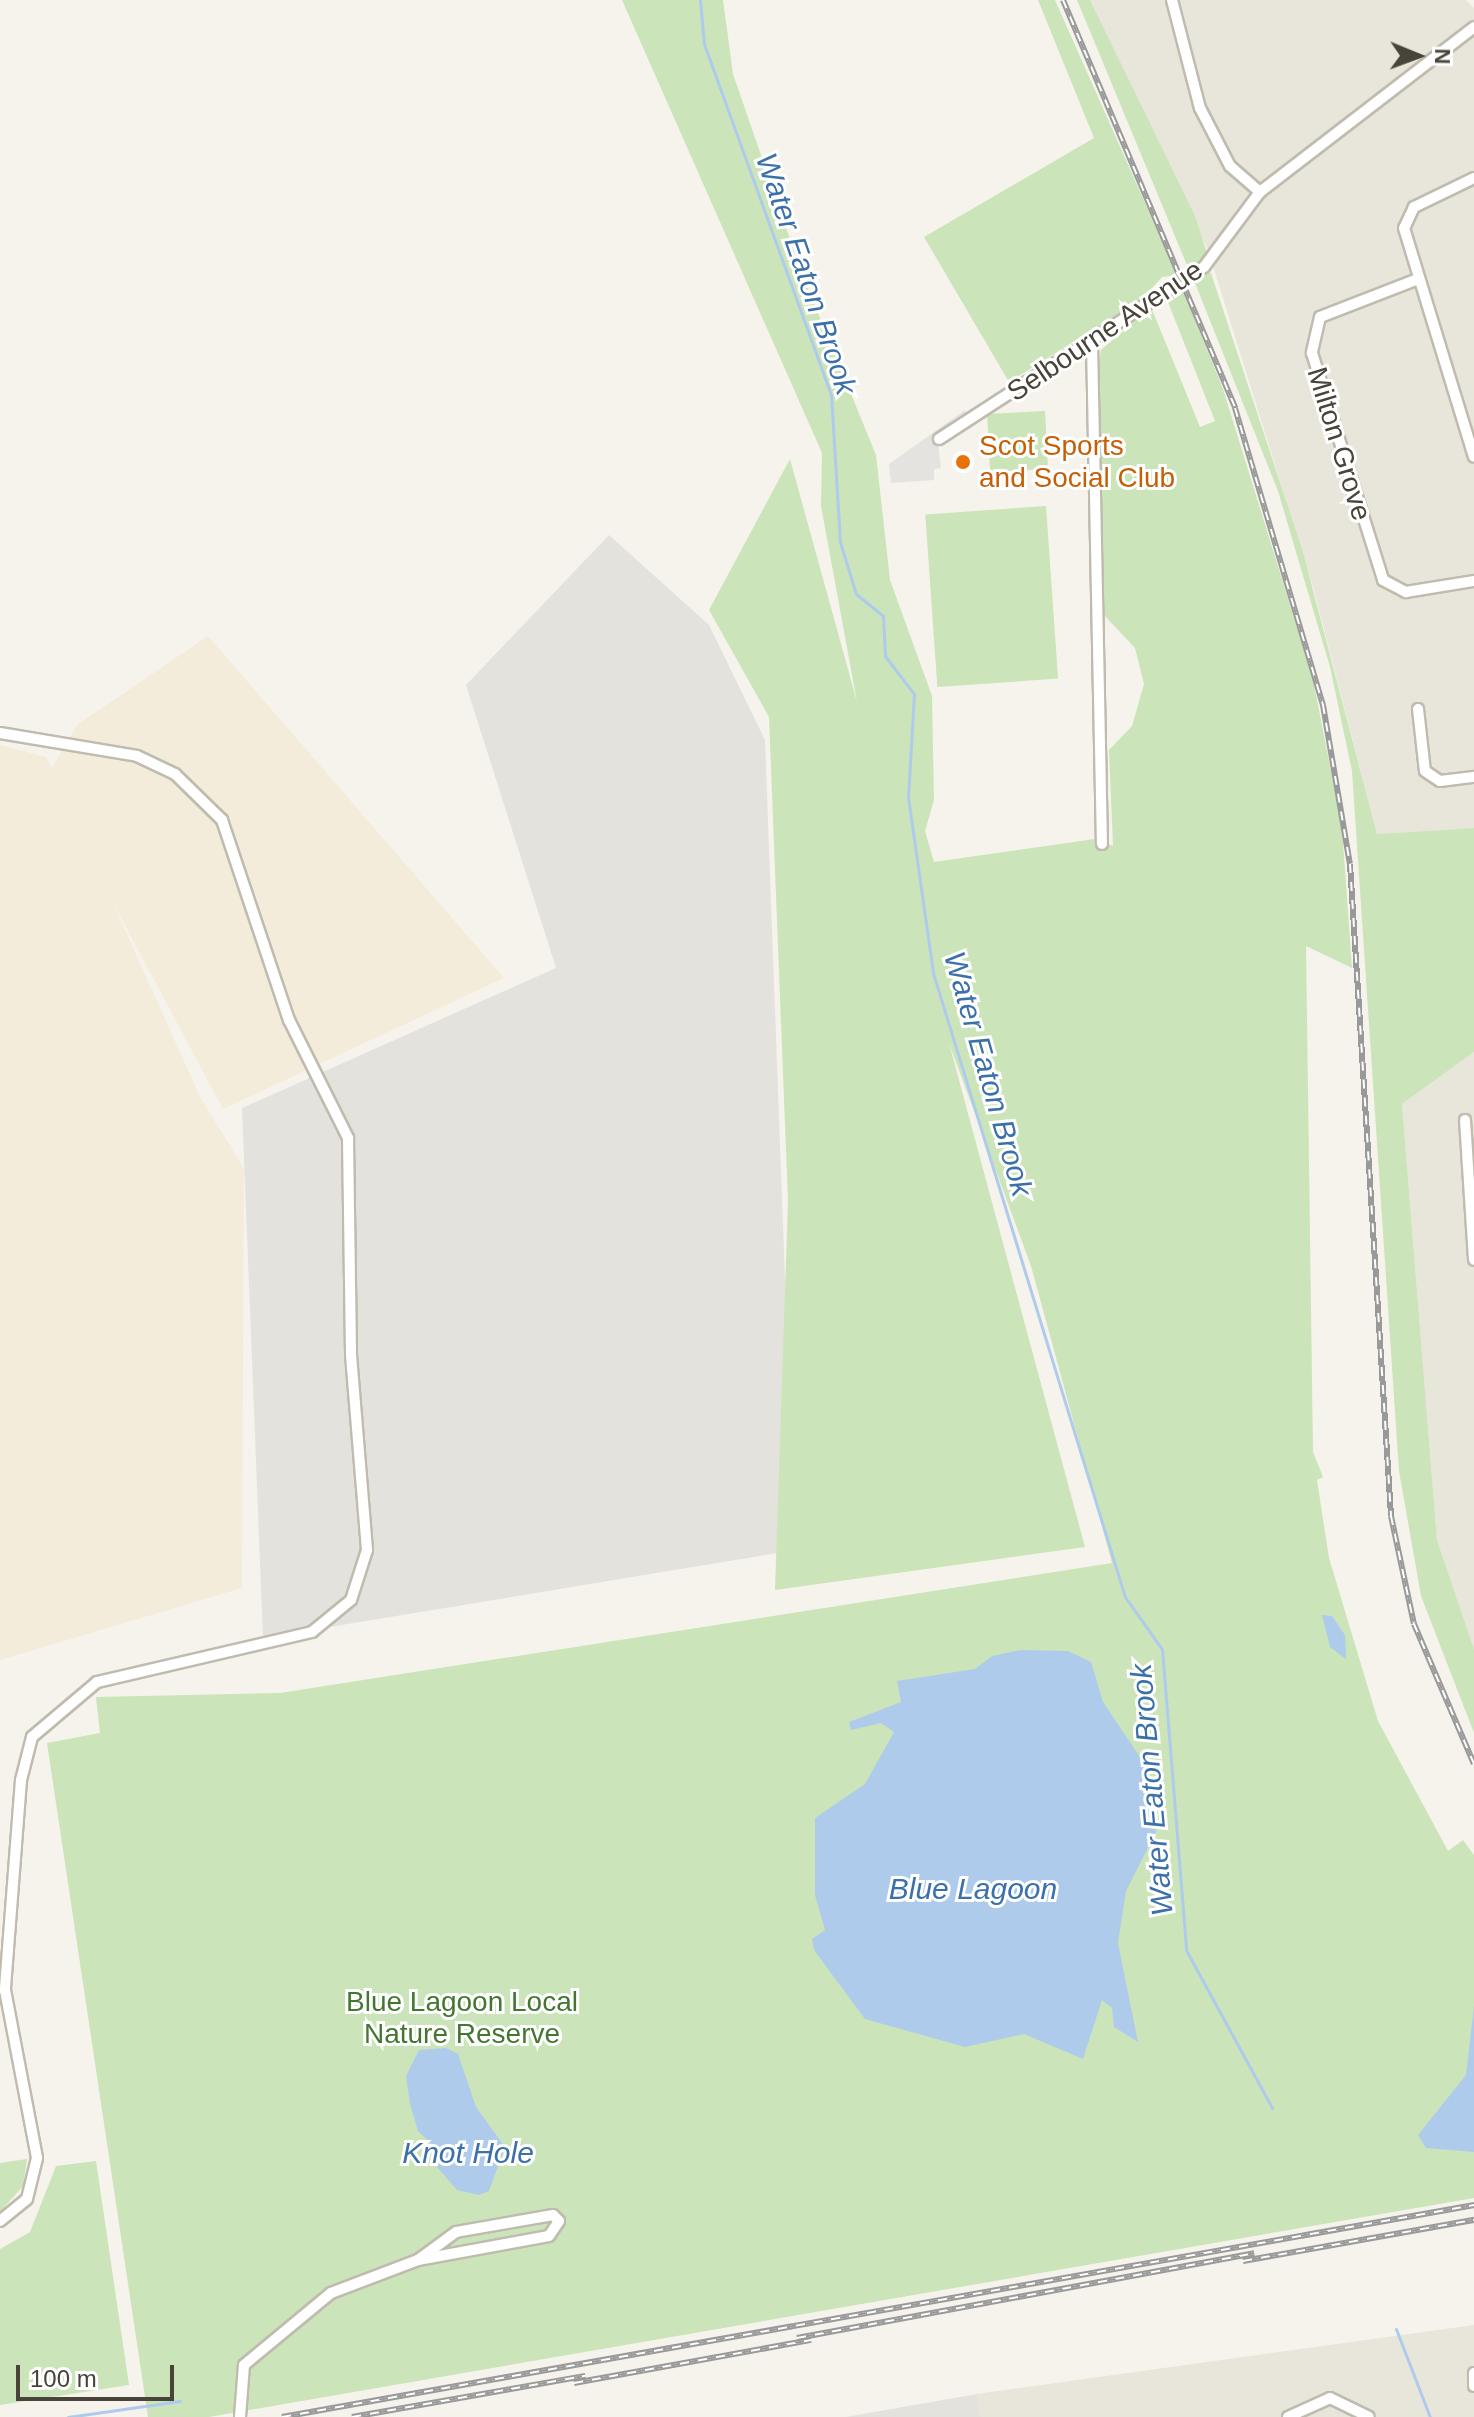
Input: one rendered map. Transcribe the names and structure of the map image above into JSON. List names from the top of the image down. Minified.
{"streets":{"street":["Selbourne Avenue","Milton Grove"]},"water":["Water Eaton Brook","Blue Lagoon","Knot Hole"],"parks":["Blue Lagoon Local Nature Reserve"],"places":["Scot Sports and Social Club"],"scale_bar":"100 m","north":"right"}
